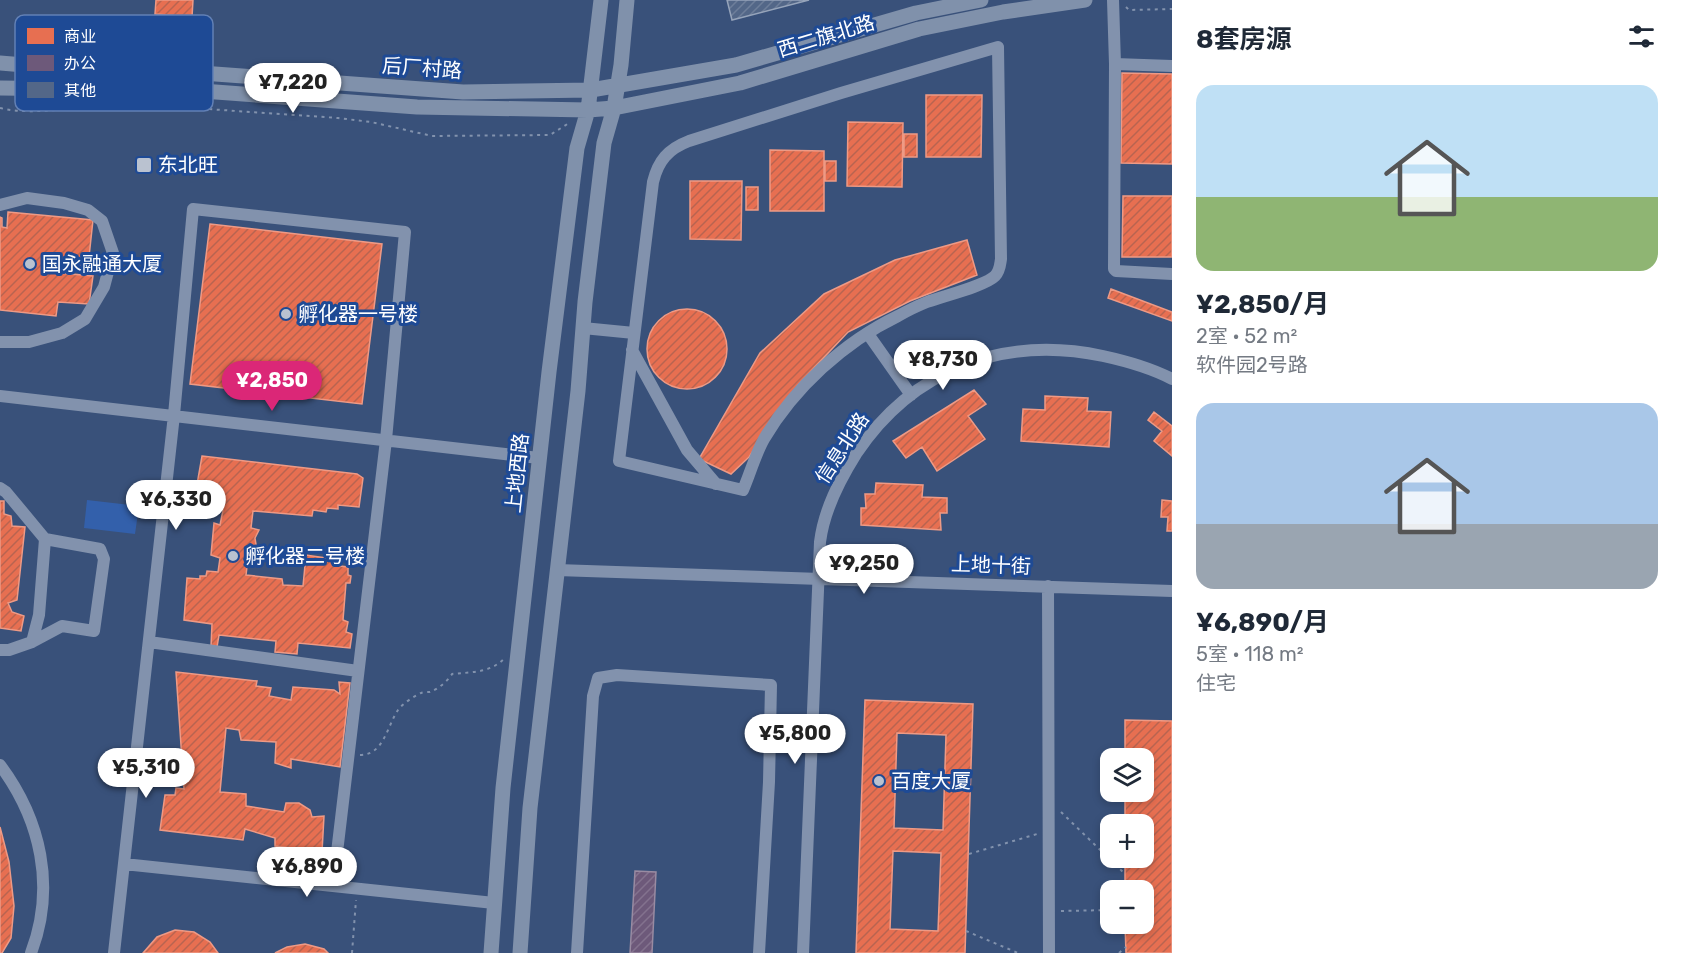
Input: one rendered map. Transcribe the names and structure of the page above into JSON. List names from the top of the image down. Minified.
{"streets":{"main road":["西二旗北路","后厂村路","上地西路"],"street":["信息北路","上地十街"]},"crossings":[["西二旗北路","后厂村路"],["西二旗北路","上地西路"],["后厂村路","上地西路"],["信息北路","上地十街"]],"places":{"transit":["东北旺"],"other":["国永融通大厦","孵化器一号楼","孵化器二号楼","百度大厦"]},"legend":["商业","办公","其他"],"page":{"heading":"8套房源","price":["¥7,220","¥8,730","¥2,850","¥6,330","¥9,250","¥5,800","¥5,310","¥6,890"],"list":[{"name":"¥2,850/月","note":"2室 · 52 m² · 软件园2号路"},{"name":"¥6,890/月","note":"5室 · 118 m² · 住宅"}],"map_buttons":["+","−"]}}
